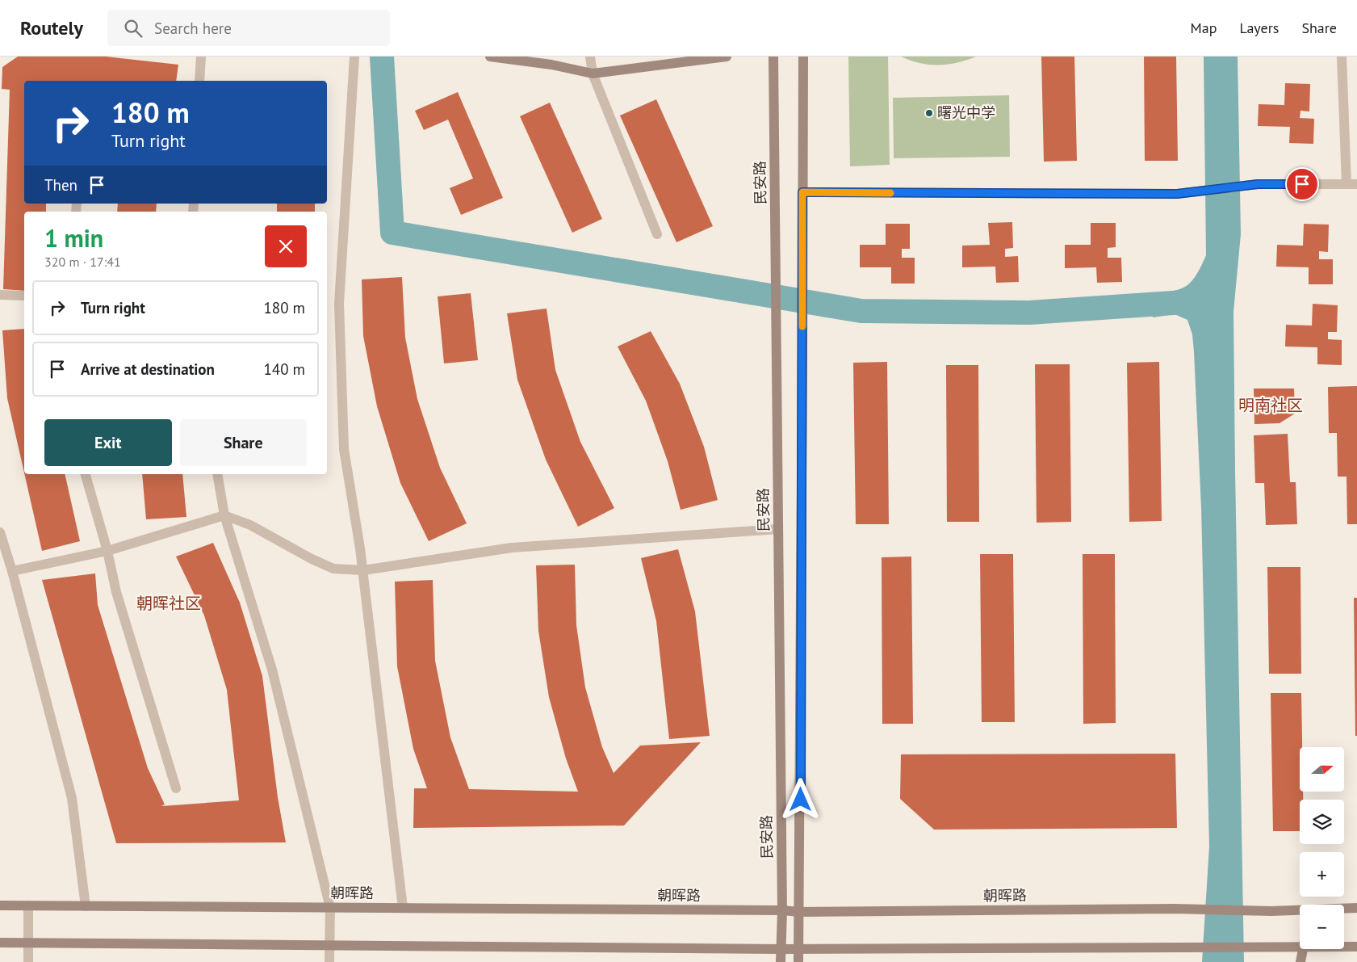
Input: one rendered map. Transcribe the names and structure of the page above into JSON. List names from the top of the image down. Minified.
{"streets":{"main road":["民安路","朝晖路"]},"crossings":[["民安路","朝晖路"]],"districts":["明南社区","朝晖社区"],"places":["曙光中学"],"north":"right","page":{"header":"Routely","search":"Search here","nav":["Map","Layers","Share"],"turn":["180 m","Turn right"],"then":"Then","heading":["1 min","320 m · 17:41"],"list":[{"name":"Turn right","value":"180 m"},{"name":"Arrive at destination","value":"140 m"}],"buttons":["Exit","Share"],"map_buttons":["+","−"]}}
